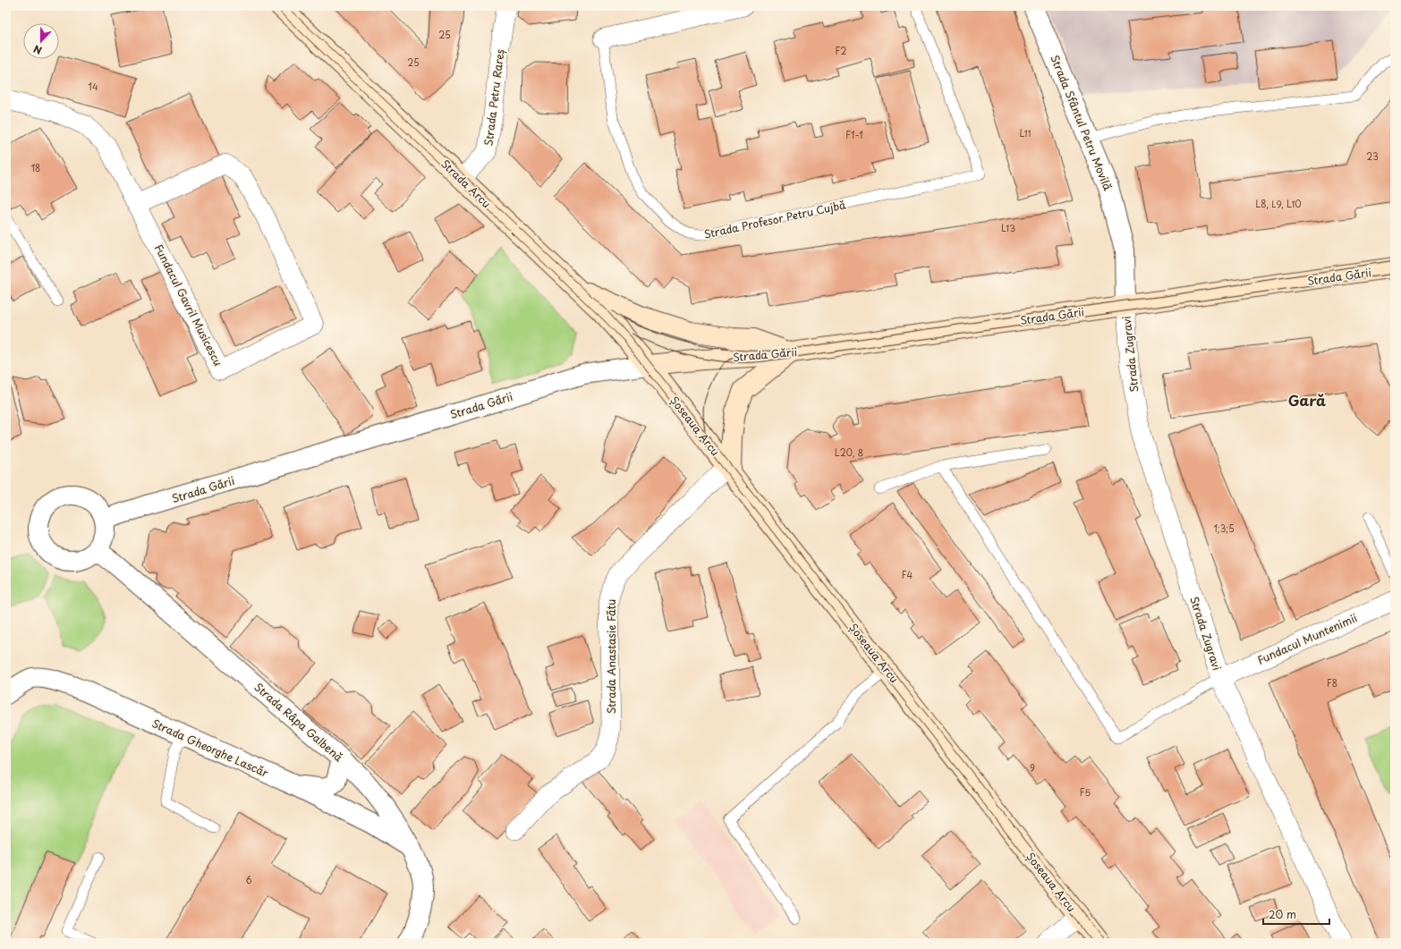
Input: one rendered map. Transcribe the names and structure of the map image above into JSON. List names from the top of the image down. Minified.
{"streets":{"main road":["Strada Arcu","Strada Gării","Șoseaua Arcu"],"street":["Strada Petru Rareș","Strada Sfântul Petru Movilă","Strada Profesor Petru Cujbă","Fundacul Gavril Musicescu","Strada Zugravi","Fundacul Muntenimii","Strada Anastasie Fătu","Strada Râpa Galbenă","Strada Gheorghe Lascăr"]},"crossings":[["Strada Petru Rareș","Strada Arcu"],["Strada Sfântul Petru Movilă","Strada Gării"],["Strada Sfântul Petru Movilă","Strada Zugravi"],["Strada Arcu","Strada Gării"],["Strada Arcu","Șoseaua Arcu"],["Strada Gării","Strada Zugravi"],["Strada Gării","Șoseaua Arcu"],["Strada Gării","Strada Râpa Galbenă"],["Strada Zugravi","Fundacul Muntenimii"],["Șoseaua Arcu","Strada Anastasie Fătu"],["Strada Râpa Galbenă","Strada Gheorghe Lascăr"]],"districts":["Gară"],"house_numbers":["25","F2","25","14","L11","F1-1","23","18","L8, L9, L10","L13","L20, 8","1;3;5","F4","F8","9","F5","6"],"scale_bar":"20 m","north":"bottom"}
